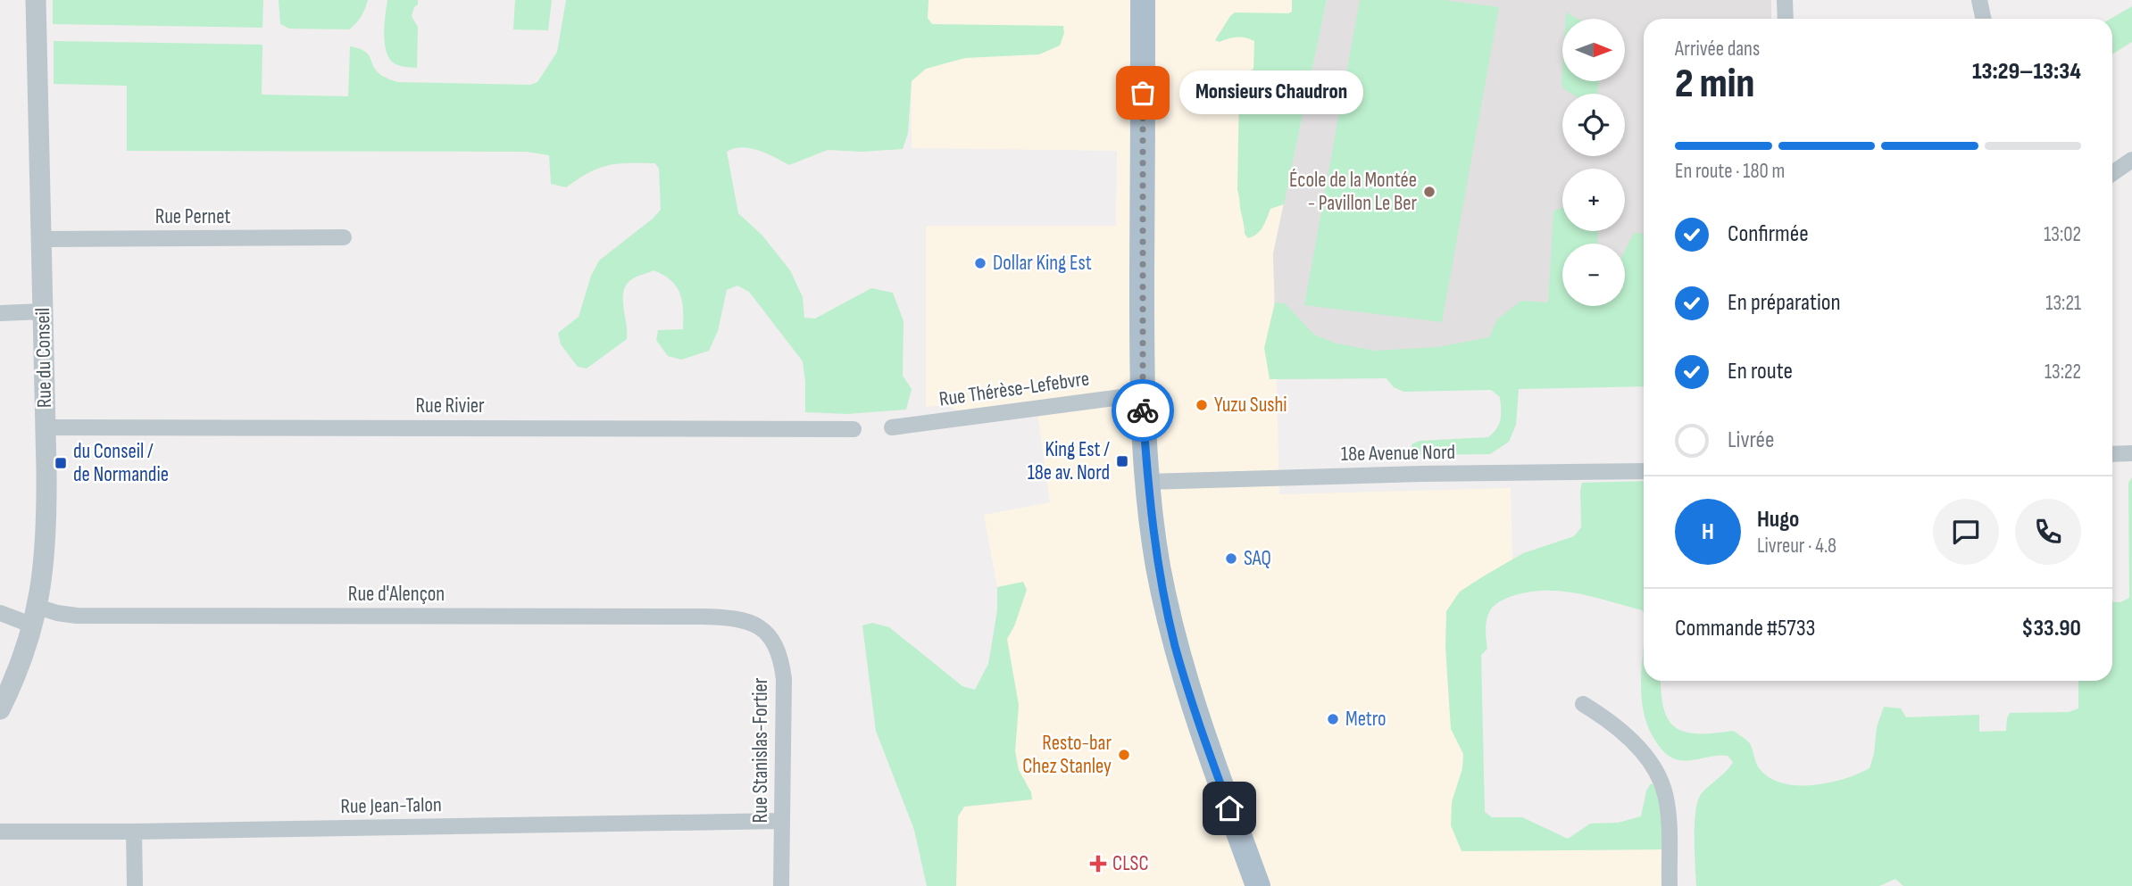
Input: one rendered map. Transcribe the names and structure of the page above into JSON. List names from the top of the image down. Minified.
{"streets":{"street":["Rue Pernet","Rue du Conseil","Rue Thérèse-Lefebvre","Rue Rivier","18e Avenue Nord","Rue d'Alençon","Rue Stanislas-Fortier","Rue Jean-Talon"]},"crossings":[["Rue Pernet","Rue du Conseil"],["Rue du Conseil","Rue Rivier"],["Rue du Conseil","Rue d'Alençon"],["Rue d'Alençon","Rue Stanislas-Fortier"],["Rue Stanislas-Fortier","Rue Jean-Talon"]],"places":{"other":["Monsieurs Chaudron","École de la Montée - Pavillon Le Ber","Dollar King Est","Yuzu Sushi","SAQ","Metro","Resto-bar Chez Stanley"],"transit":["King Est / 18e av. Nord","du Conseil / de Normandie"],"health":["CLSC"]},"north":"right","page":{"map_buttons":["+","−"],"heading":["2 min","Arrivée dans","13:29–13:34"],"panel":["Hugo","Livreur · 4.8","Commande #5733","$33.90"],"bubble":"Monsieurs Chaudron","bar":"En route · 180 m","list":[["Confirmée","13:02"],["En préparation","13:21"],["En route","13:22"],"Livrée"],"round":"H"}}
